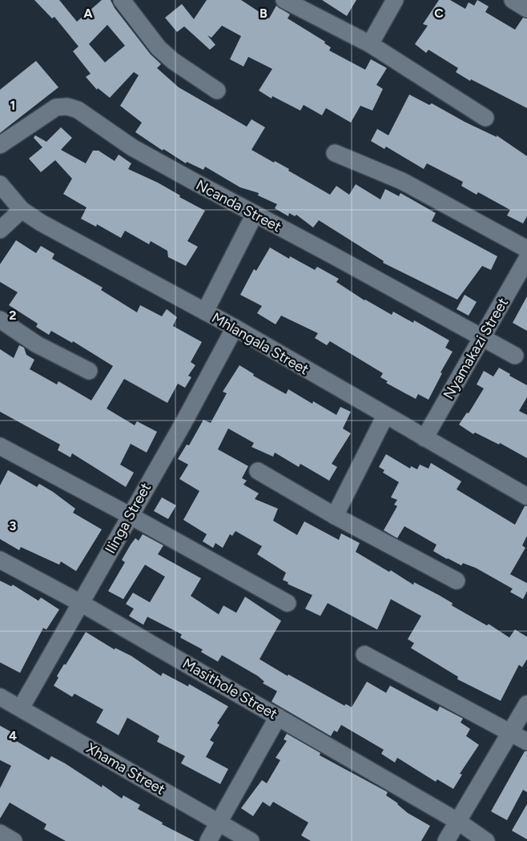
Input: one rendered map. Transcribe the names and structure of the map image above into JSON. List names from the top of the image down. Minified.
{"streets":{"street":["Ncanda Street","Mhlangala Street","Nyamakazi Street","Ilinga Street","Masithole Street","Xhama Street"]},"crossings":[["Ncanda Street","Nyamakazi Street"],["Mhlangala Street","Nyamakazi Street"],["Mhlangala Street","Ilinga Street"],["Ilinga Street","Masithole Street"],["Ilinga Street","Xhama Street"]],"grid":{"columns":["A","B","C"],"rows":["1","2","3","4"]}}
